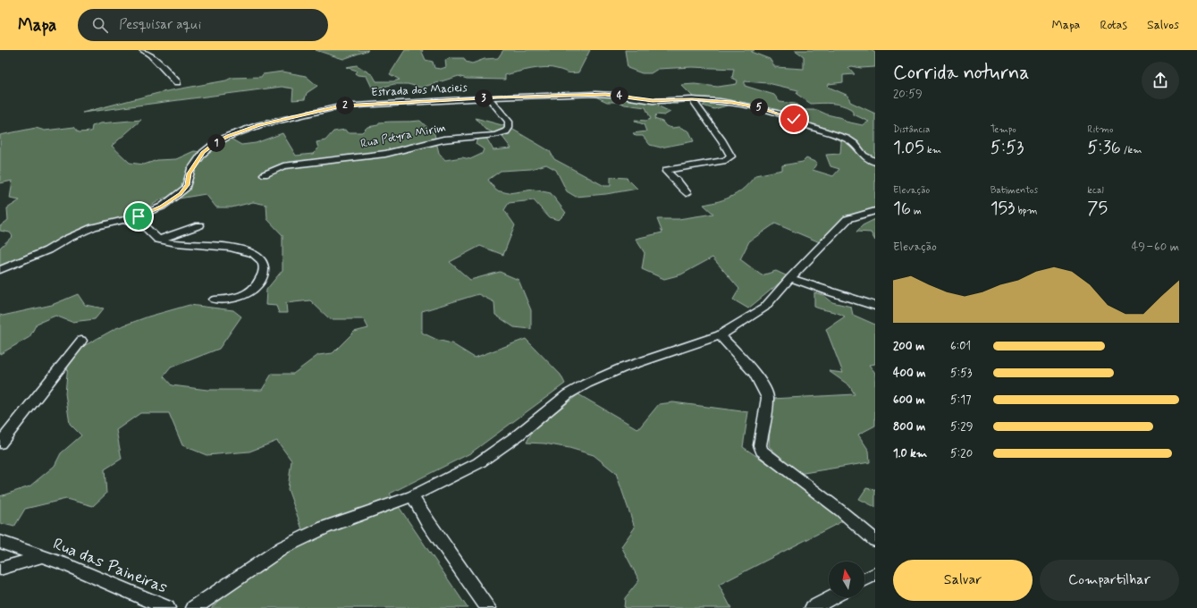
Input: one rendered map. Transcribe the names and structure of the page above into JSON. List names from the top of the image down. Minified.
{"streets":{"street":["Estrada dos Macieis","Rua Potyra Mirim","Rua das Paineiras"]},"crossings":[["Estrada dos Macieis","Rua Potyra Mirim"]],"north":"top","page":{"header":"Mapa","search":"Pesquisar aqui","nav":["Mapa","Rotas","Salvos"],"heading":["Corrida noturna","20:59"],"pins":["4","3","2","5","1"],"stats":[["Distância","1.05 km"],["Tempo","5:53"],["Ritmo","5:36 /km"],["Elevação","16 m"],["Batimentos","153 bpm"],["kcal","75"]],"chart":["Elevação","49–60 m"],"list":[{"name":"200 m","note":"6:01"},{"name":"400 m","note":"5:53"},{"name":"600 m","note":"5:17"},{"name":"800 m","note":"5:29"},{"name":"1.0 km","note":"5:20"}],"buttons":["Salvar","Compartilhar"]}}
